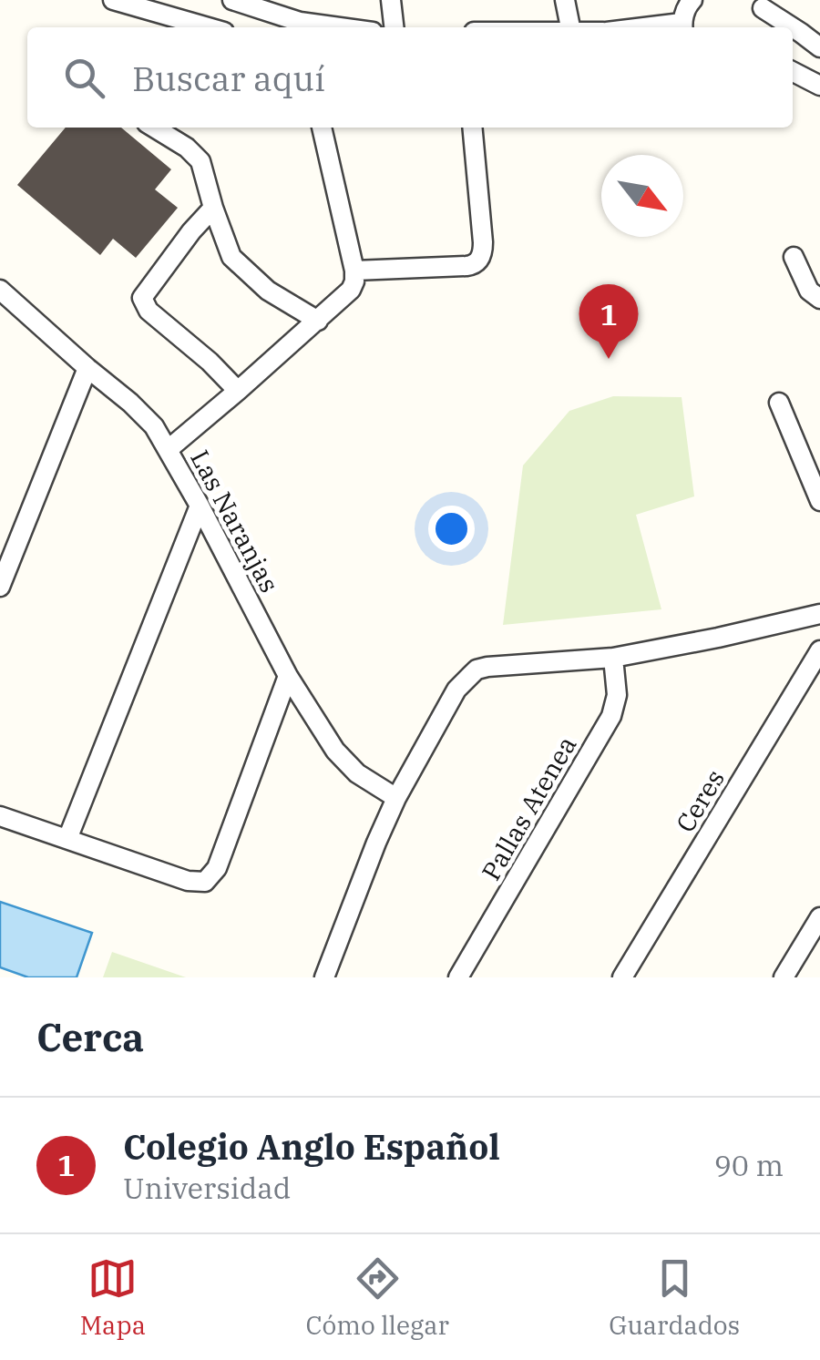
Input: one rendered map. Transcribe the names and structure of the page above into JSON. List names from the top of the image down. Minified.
{"streets":{"street":["Las Naranjas","Ceres","Pallas Atenea"]},"north":"bottom right","page":{"search":"Buscar aquí","pins":"1","heading":"Cerca","list":[{"mark":"1","name":"Colegio Anglo Español","note":"Universidad","value":"90 m"}],"nav":["Mapa","Cómo llegar","Guardados"]}}
